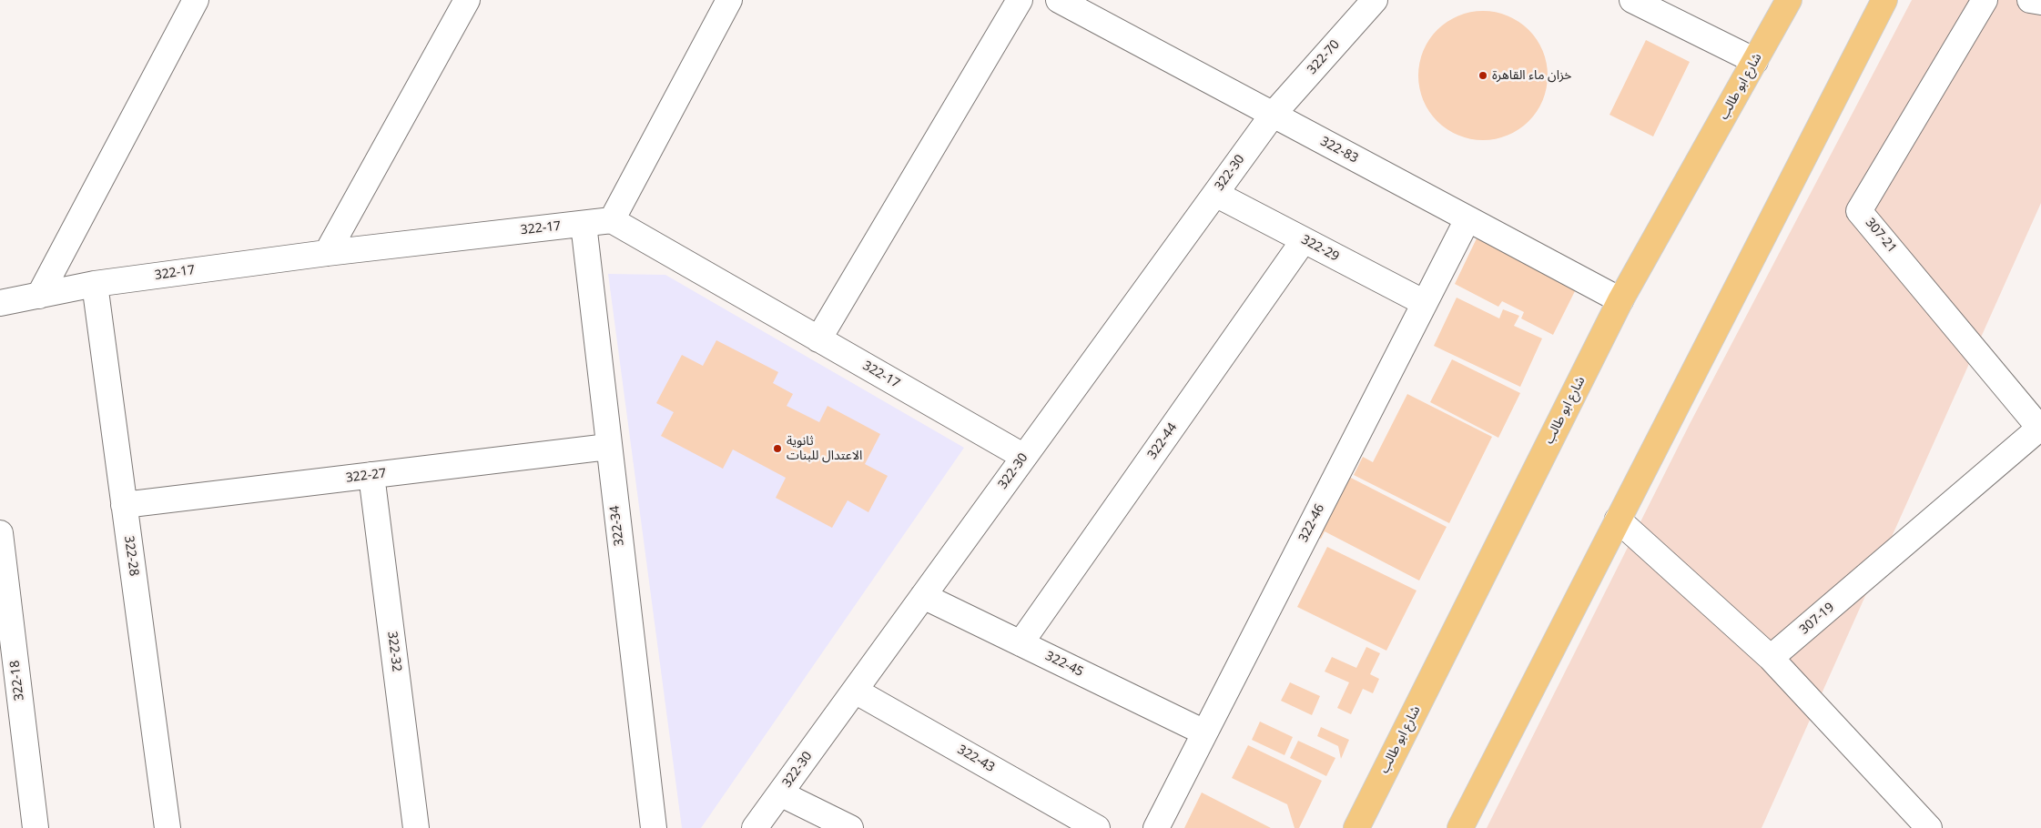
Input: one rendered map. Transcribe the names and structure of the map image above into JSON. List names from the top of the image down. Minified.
{"streets":{"main road":["شارع ابو طالب"],"street":["322-70","322-83","322-30","322-17","307-21","322-29","322-44","322-27","322-46","322-34","322-28","307-19","322-32","322-45","322-18","322-43"]},"crossings":[["322-70","322-83"],["322-70","322-30"],["شارع ابو طالب","322-83"],["322-83","322-30"],["322-83","322-46"],["322-30","322-17"],["322-30","322-29"],["322-30","322-45"],["322-30","322-43"],["322-17","322-34"],["322-17","322-28"],["307-21","307-19"],["322-29","322-44"],["322-29","322-46"],["322-44","322-45"],["322-27","322-34"],["322-27","322-28"],["322-27","322-32"],["322-46","322-45"]],"places":["خزان ماء القاهرة","ثانوية الاعتدال للبنات"]}
